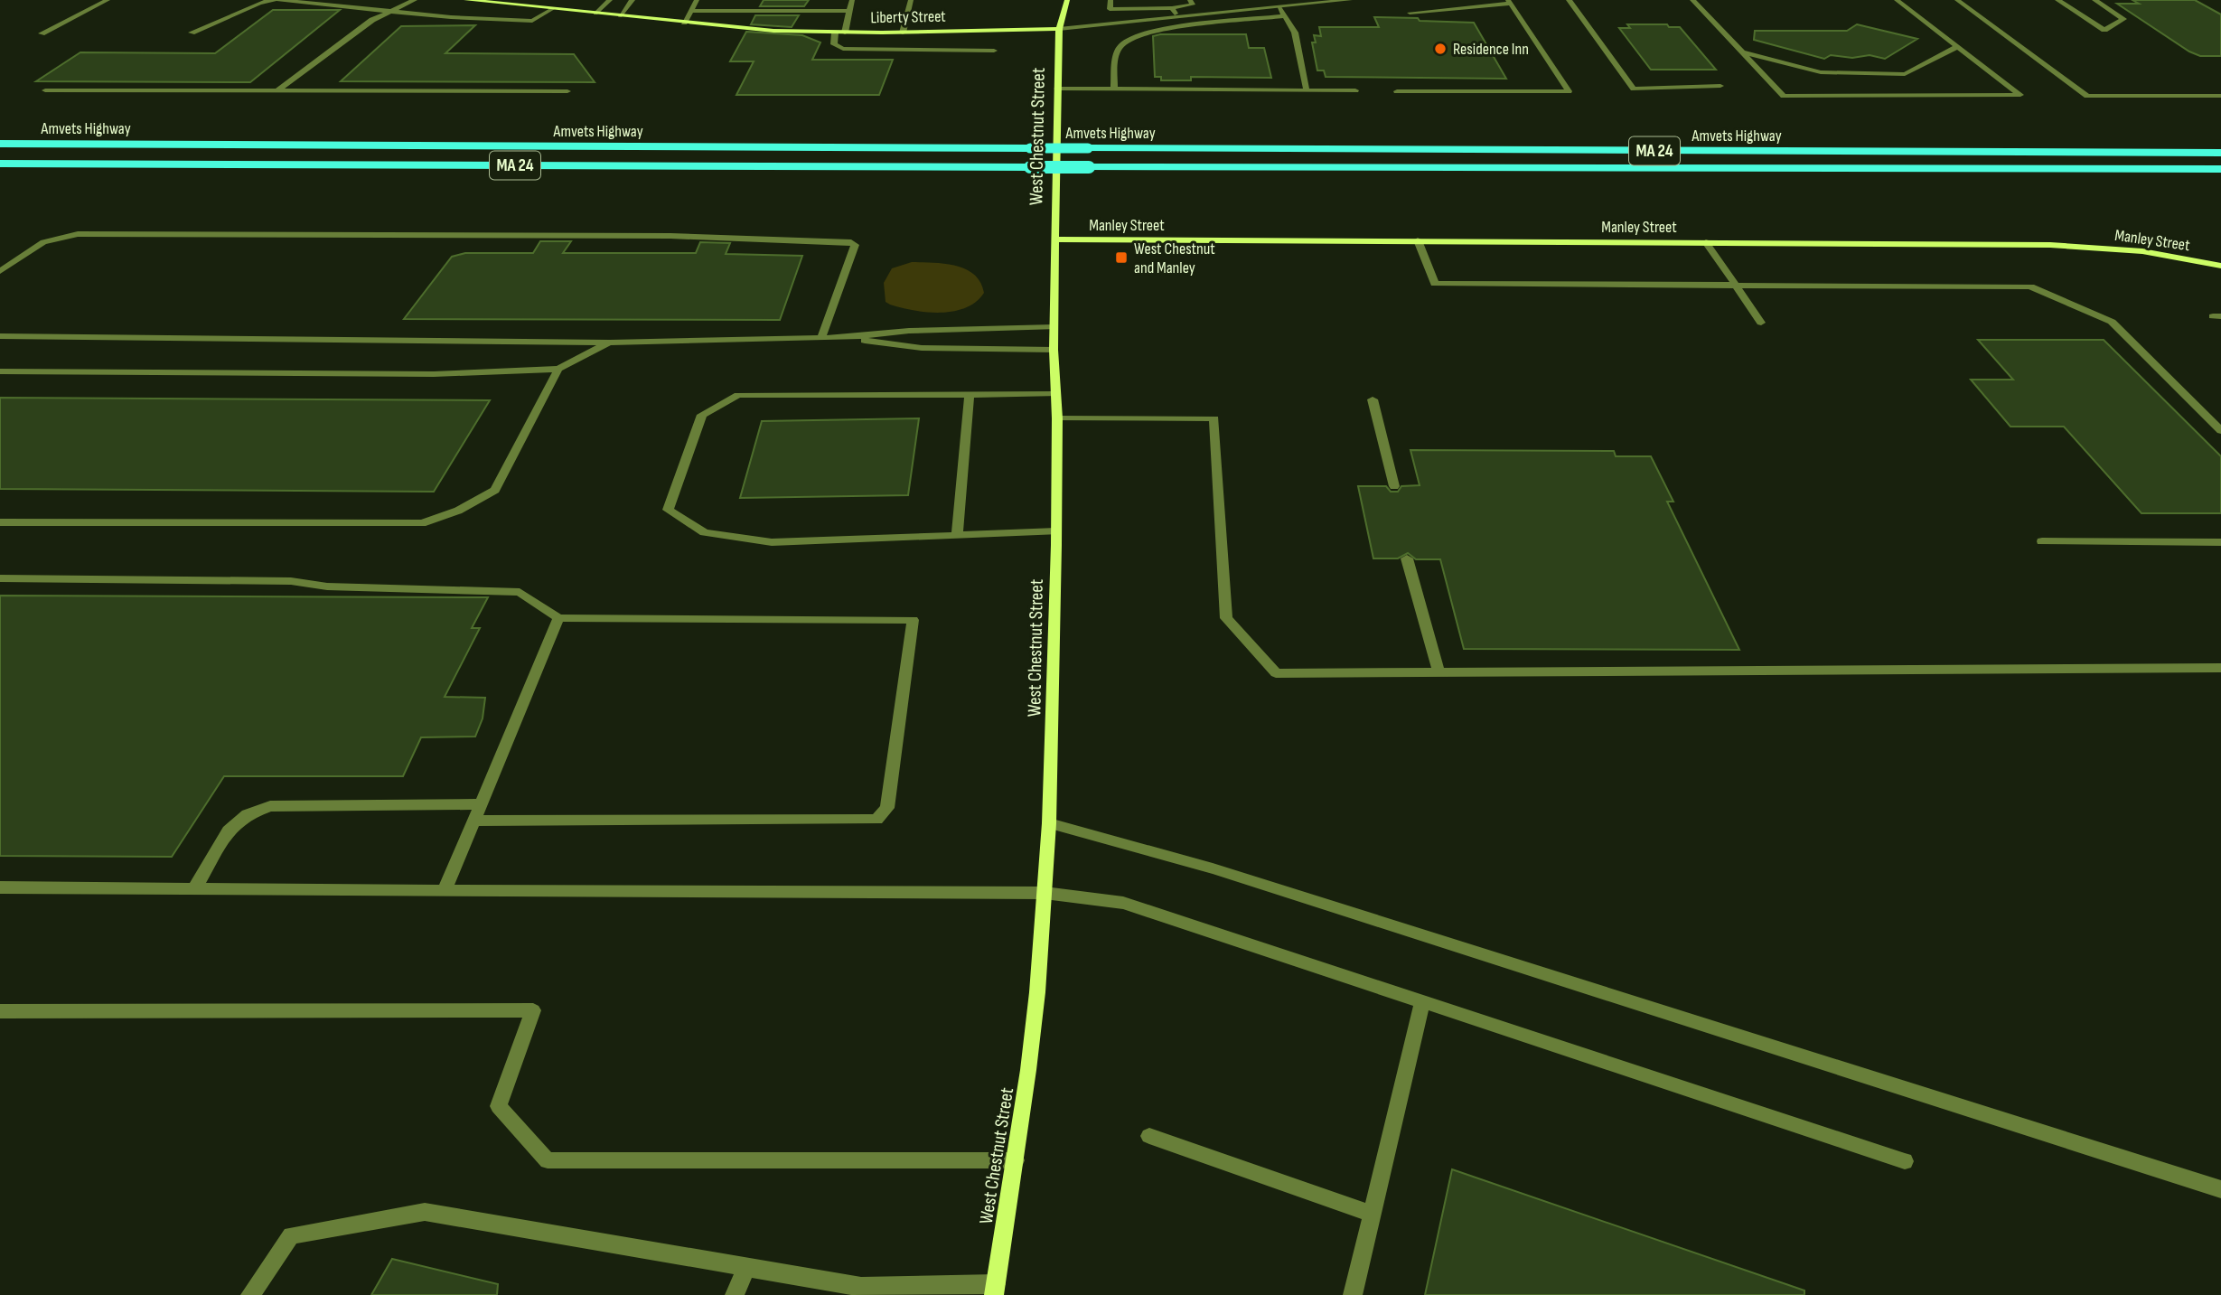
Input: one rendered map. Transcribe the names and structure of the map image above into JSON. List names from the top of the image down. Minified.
{"streets":{"highway":["Amvets Highway","MA 24"],"main road":["Liberty Street","West Chestnut Street","Manley Street"]},"crossings":[["Liberty Street","West Chestnut Street"],["West Chestnut Street","Manley Street"]],"places":{"other":["Residence Inn"],"transit":["West Chestnut and Manley"]}}
